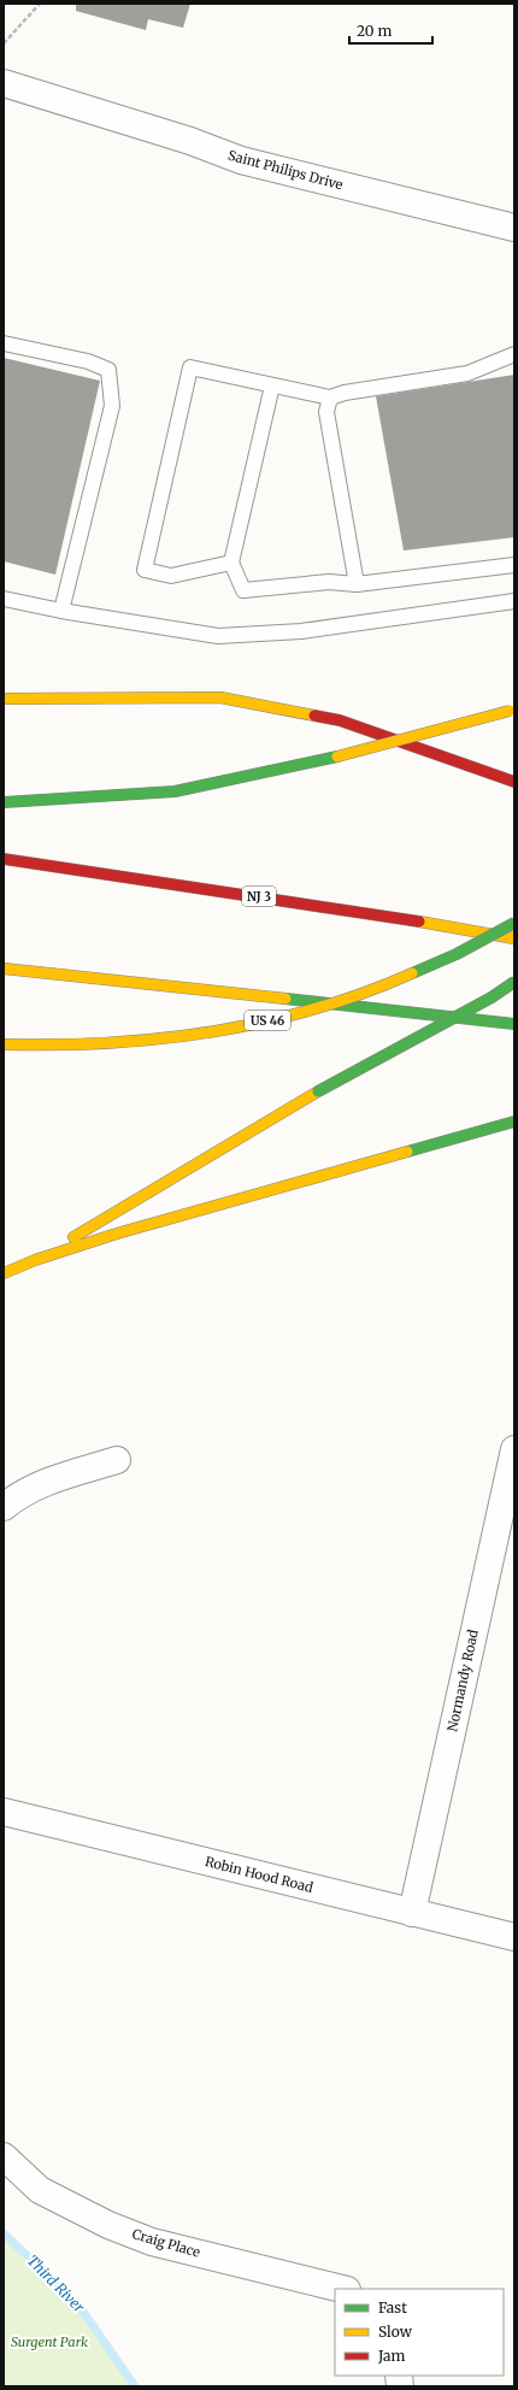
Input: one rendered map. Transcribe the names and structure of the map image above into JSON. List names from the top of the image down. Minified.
{"streets":{"highway":["NJ 3","US 46"],"street":["Saint Philips Drive","Normandy Road","Robin Hood Road","Craig Place"]},"crossings":[["Normandy Road","Robin Hood Road"]],"water":["Third River"],"parks":["Surgent Park"],"legend":["Fast","Slow","Jam"],"scale_bar":"20 m"}
